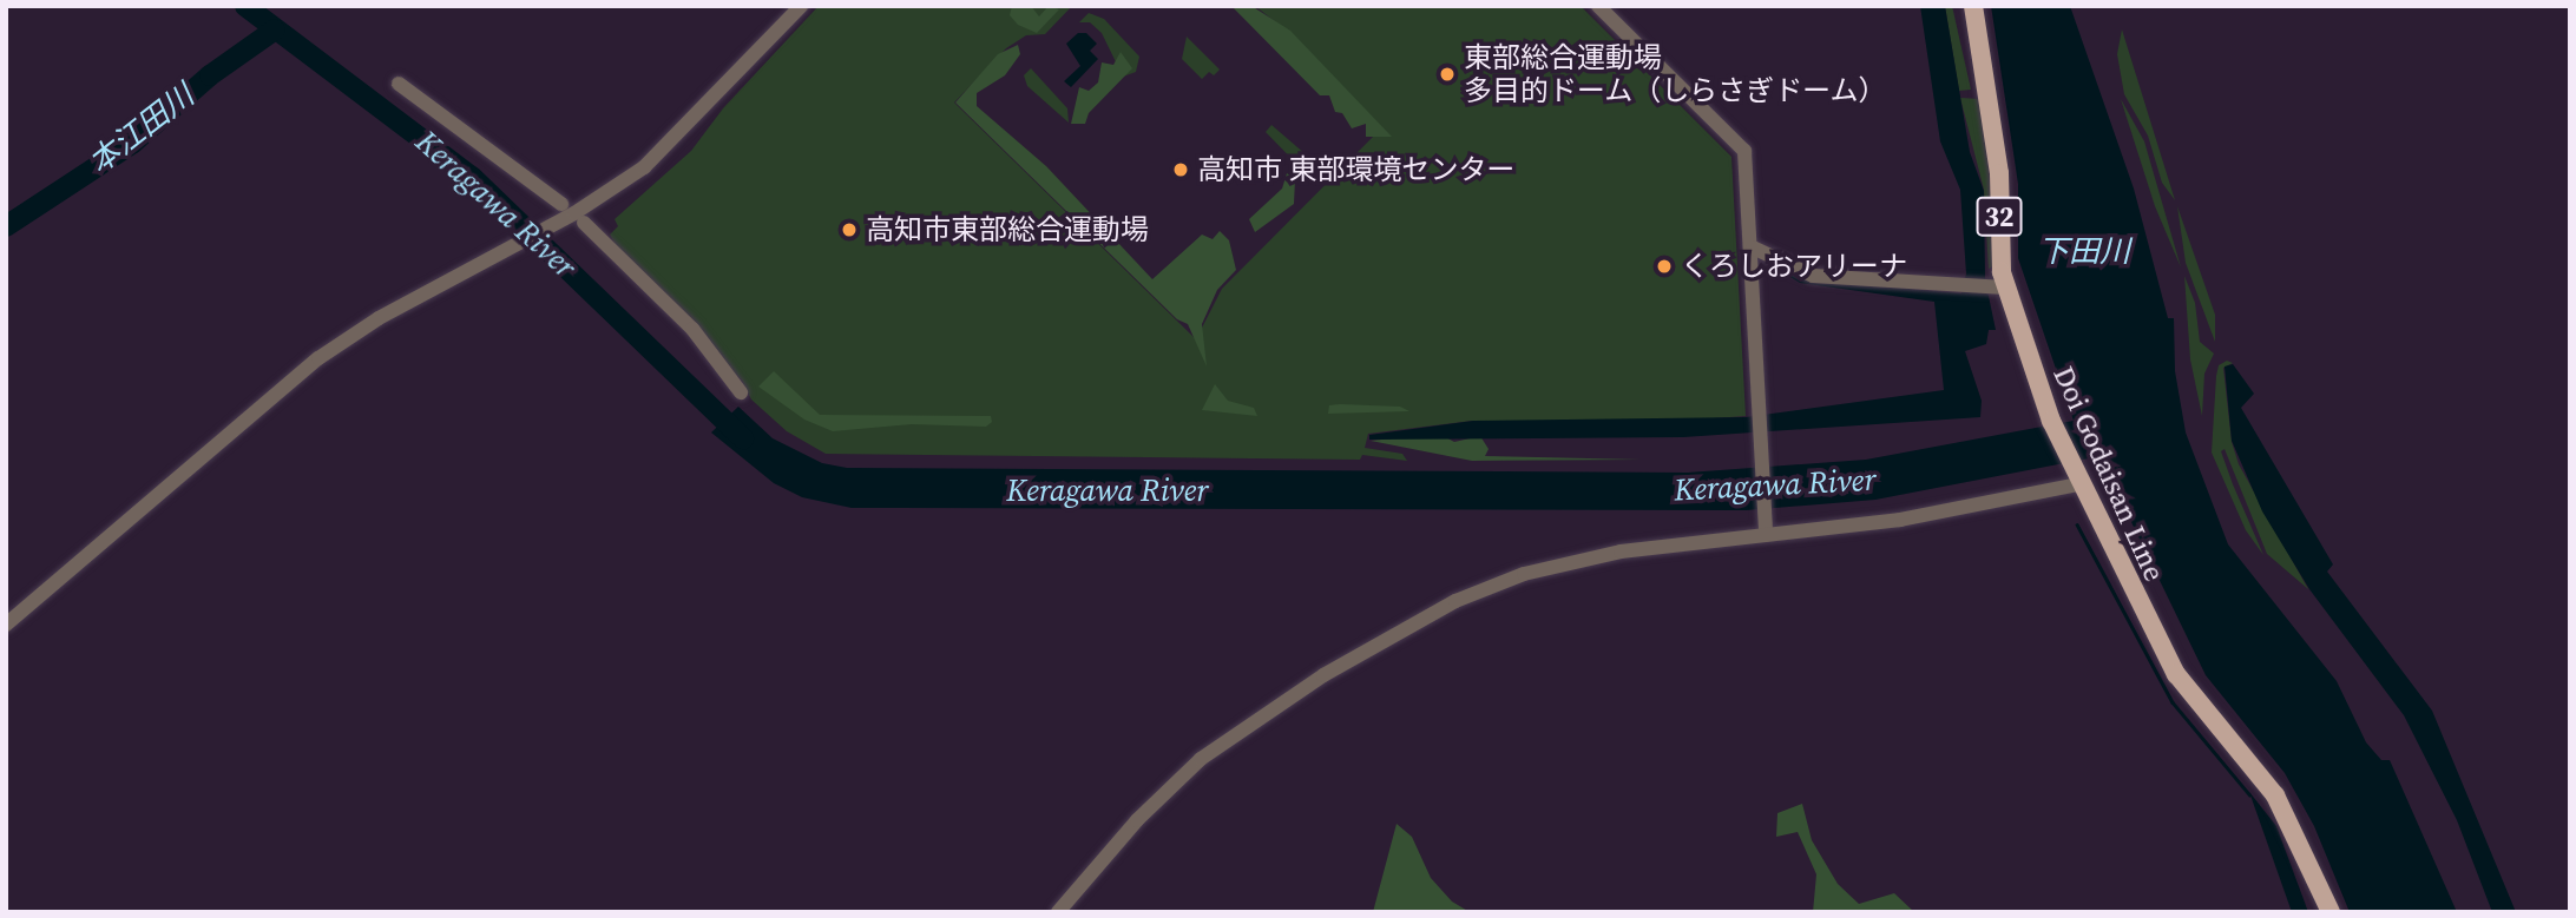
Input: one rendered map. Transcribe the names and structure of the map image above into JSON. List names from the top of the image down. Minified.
{"streets":{"main road":["32","Doi Godaisan Line"]},"water":["本江田川","Keragawa River","下田川"],"places":["東部総合運動場 多目的ドーム（しらさぎドーム）","高知市 東部環境センター","高知市東部総合運動場","くろしおアリーナ"]}
